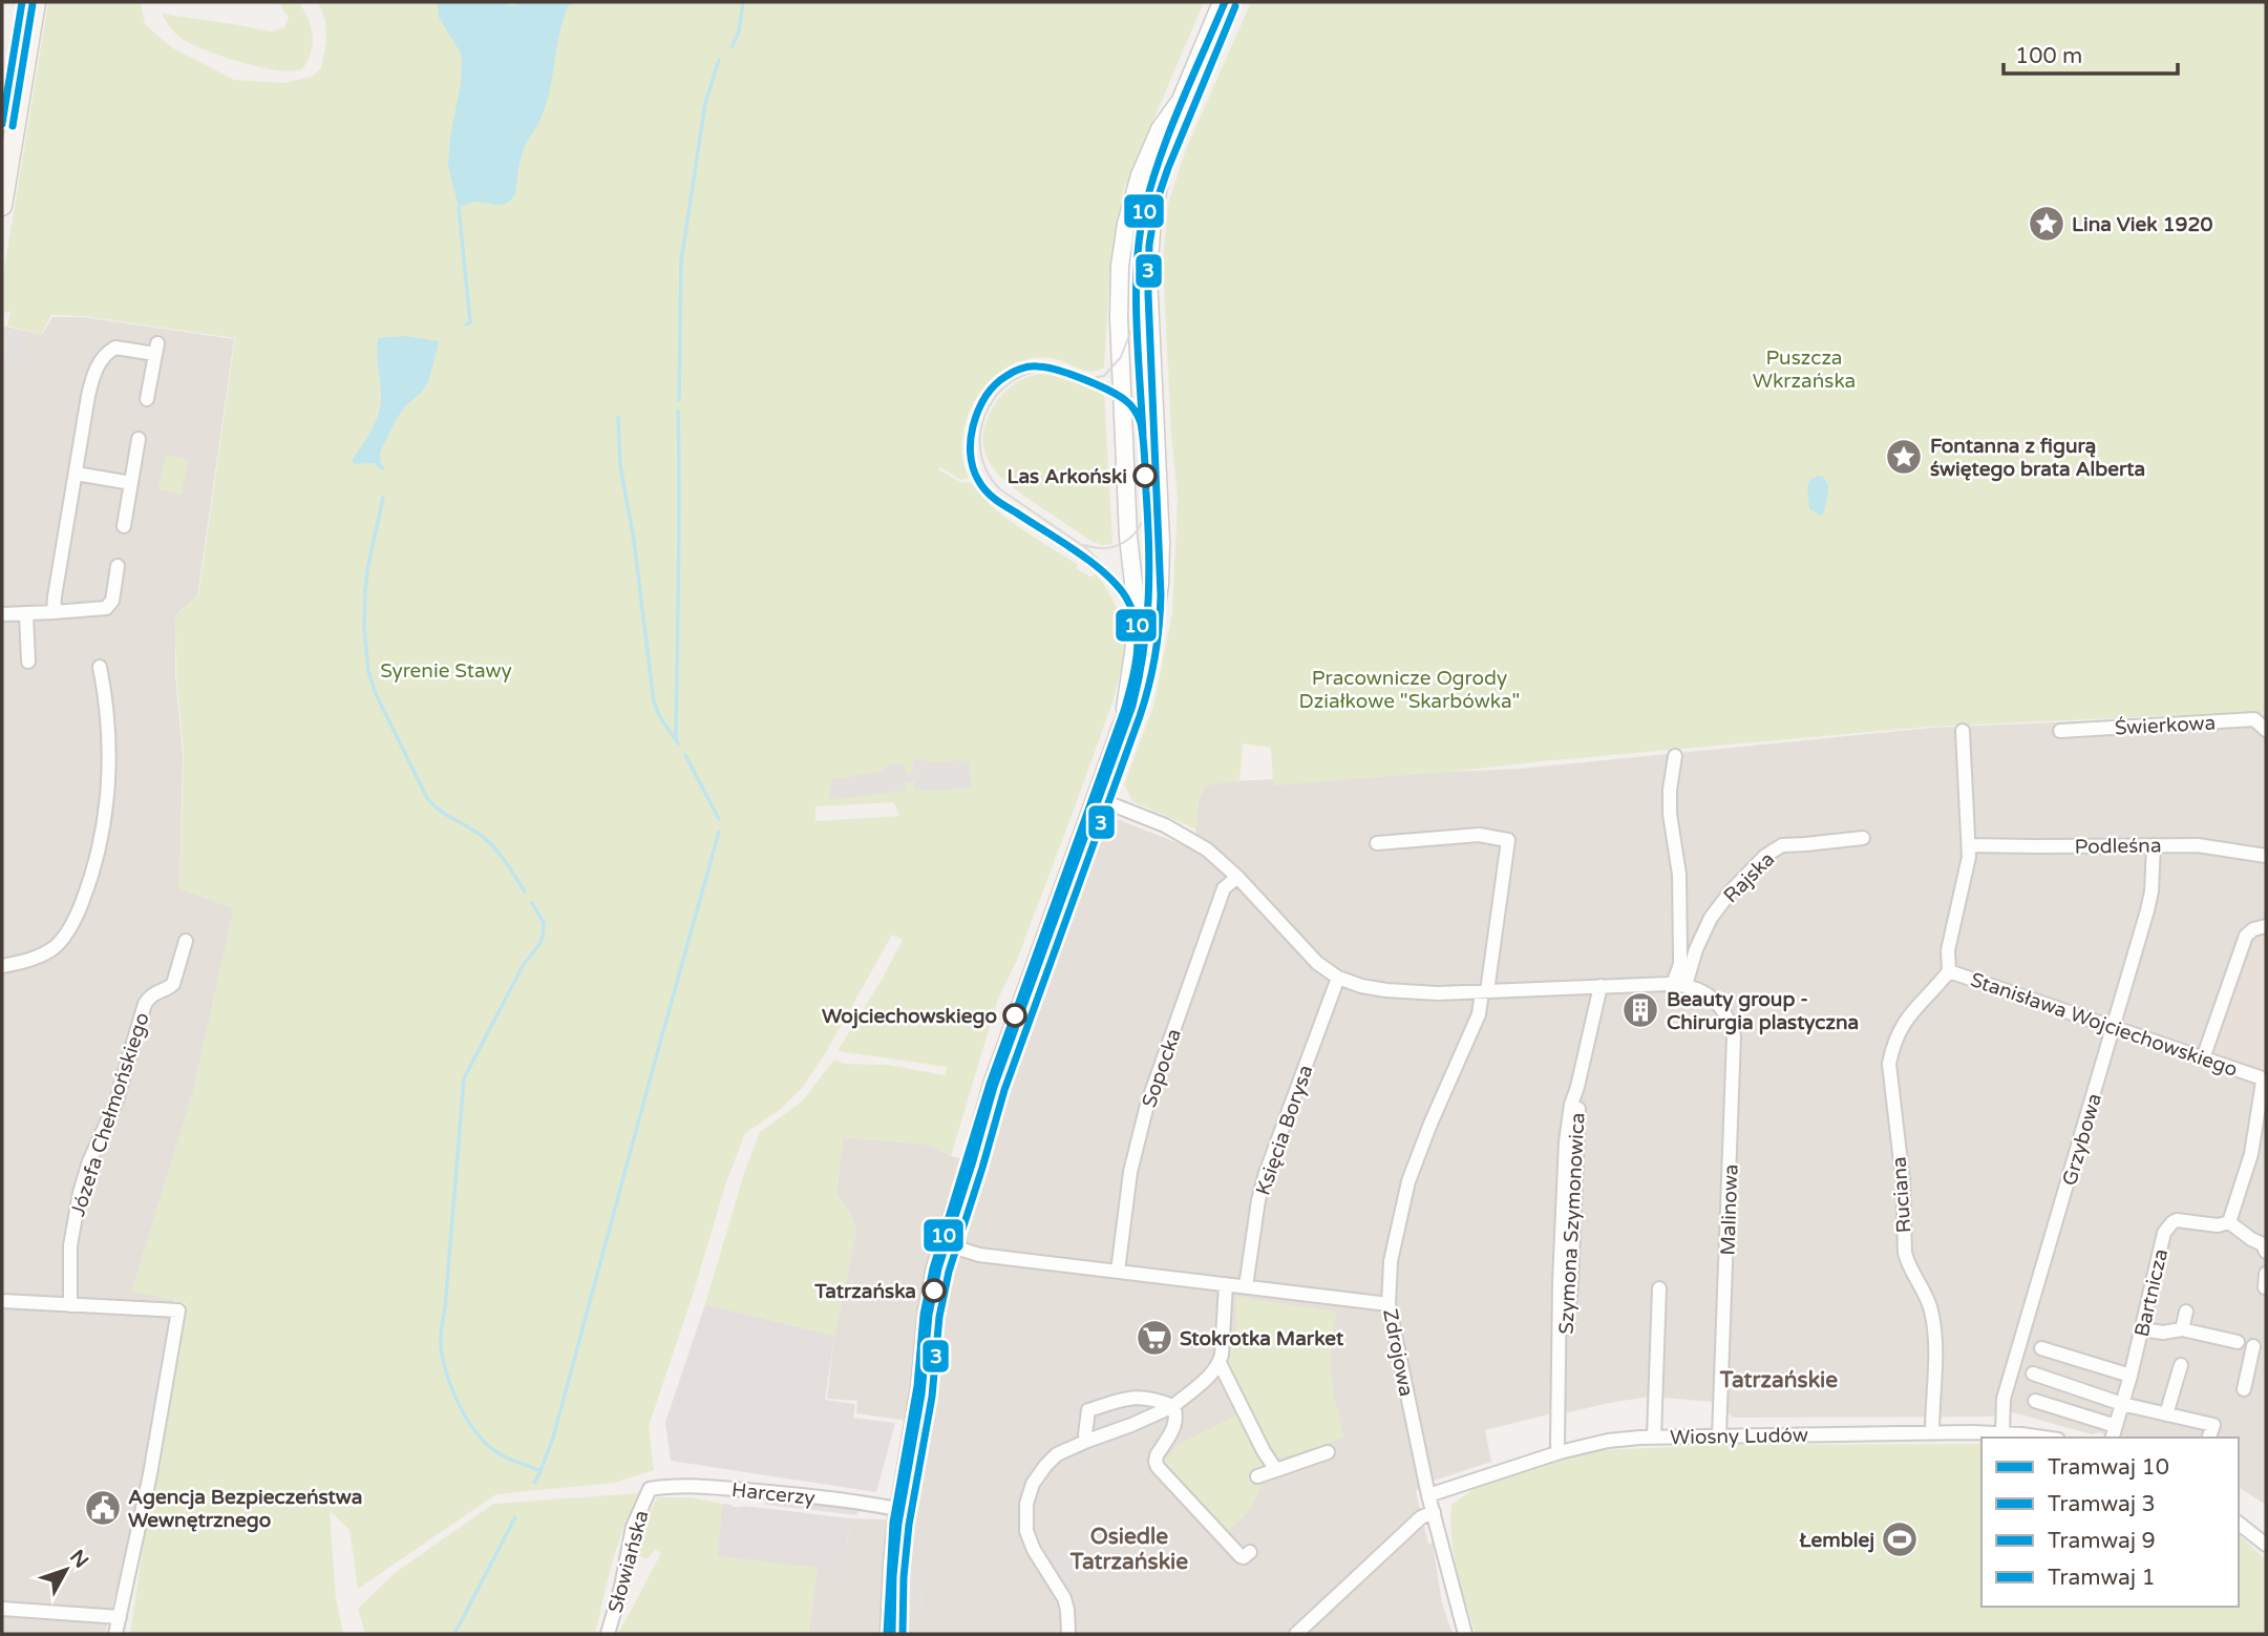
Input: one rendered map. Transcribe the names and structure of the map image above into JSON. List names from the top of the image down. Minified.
{"streets":{"street":["Świerkowa","Podleśna","Rajska","Stanisława Wojciechowskiego","Sopocka","Józefa Chełmońskiego","Księcia Borysa","Grzybowa","Ruciana","Malinowa","Szymona Szymonowica","Bartnicza","Zdrojowa","Wiosny Ludów","Harcerzy","Słowiańska"]},"crossings":[["Podleśna","Grzybowa"],["Rajska","Malinowa"],["Stanisława Wojciechowskiego","Grzybowa"],["Stanisława Wojciechowskiego","Ruciana"],["Stanisława Wojciechowskiego","Bartnicza"],["Grzybowa","Wiosny Ludów"],["Ruciana","Wiosny Ludów"],["Malinowa","Wiosny Ludów"],["Szymona Szymonowica","Wiosny Ludów"],["Zdrojowa","Wiosny Ludów"],["Harcerzy","Słowiańska"]],"districts":["Tatrzańskie","Osiedle Tatrzańskie"],"parks":["Puszcza Wkrzańska","Syrenie Stawy","Pracownicze Ogrody Działkowe \"Skarbówka\""],"places":{"place":["Lina Viek 1920","Fontanna z figurą świętego brata Alberta"],"other":["Las Arkoński","Wojciechowskiego","Tatrzańska"],"building":["Beauty group - Chirurgia plastyczna"],"supermarket":["Stokrotka Market"],"public building":["Agencja Bezpieczeństwa Wewnętrznego"],"sports":["Łemblej"]},"lines":["tram line 10","tram line 9","tram line 1","tram line 3"],"legend":["Tramwaj 10","Tramwaj 3","Tramwaj 9","Tramwaj 1"],"scale_bar":"100 m","north":"top right"}
